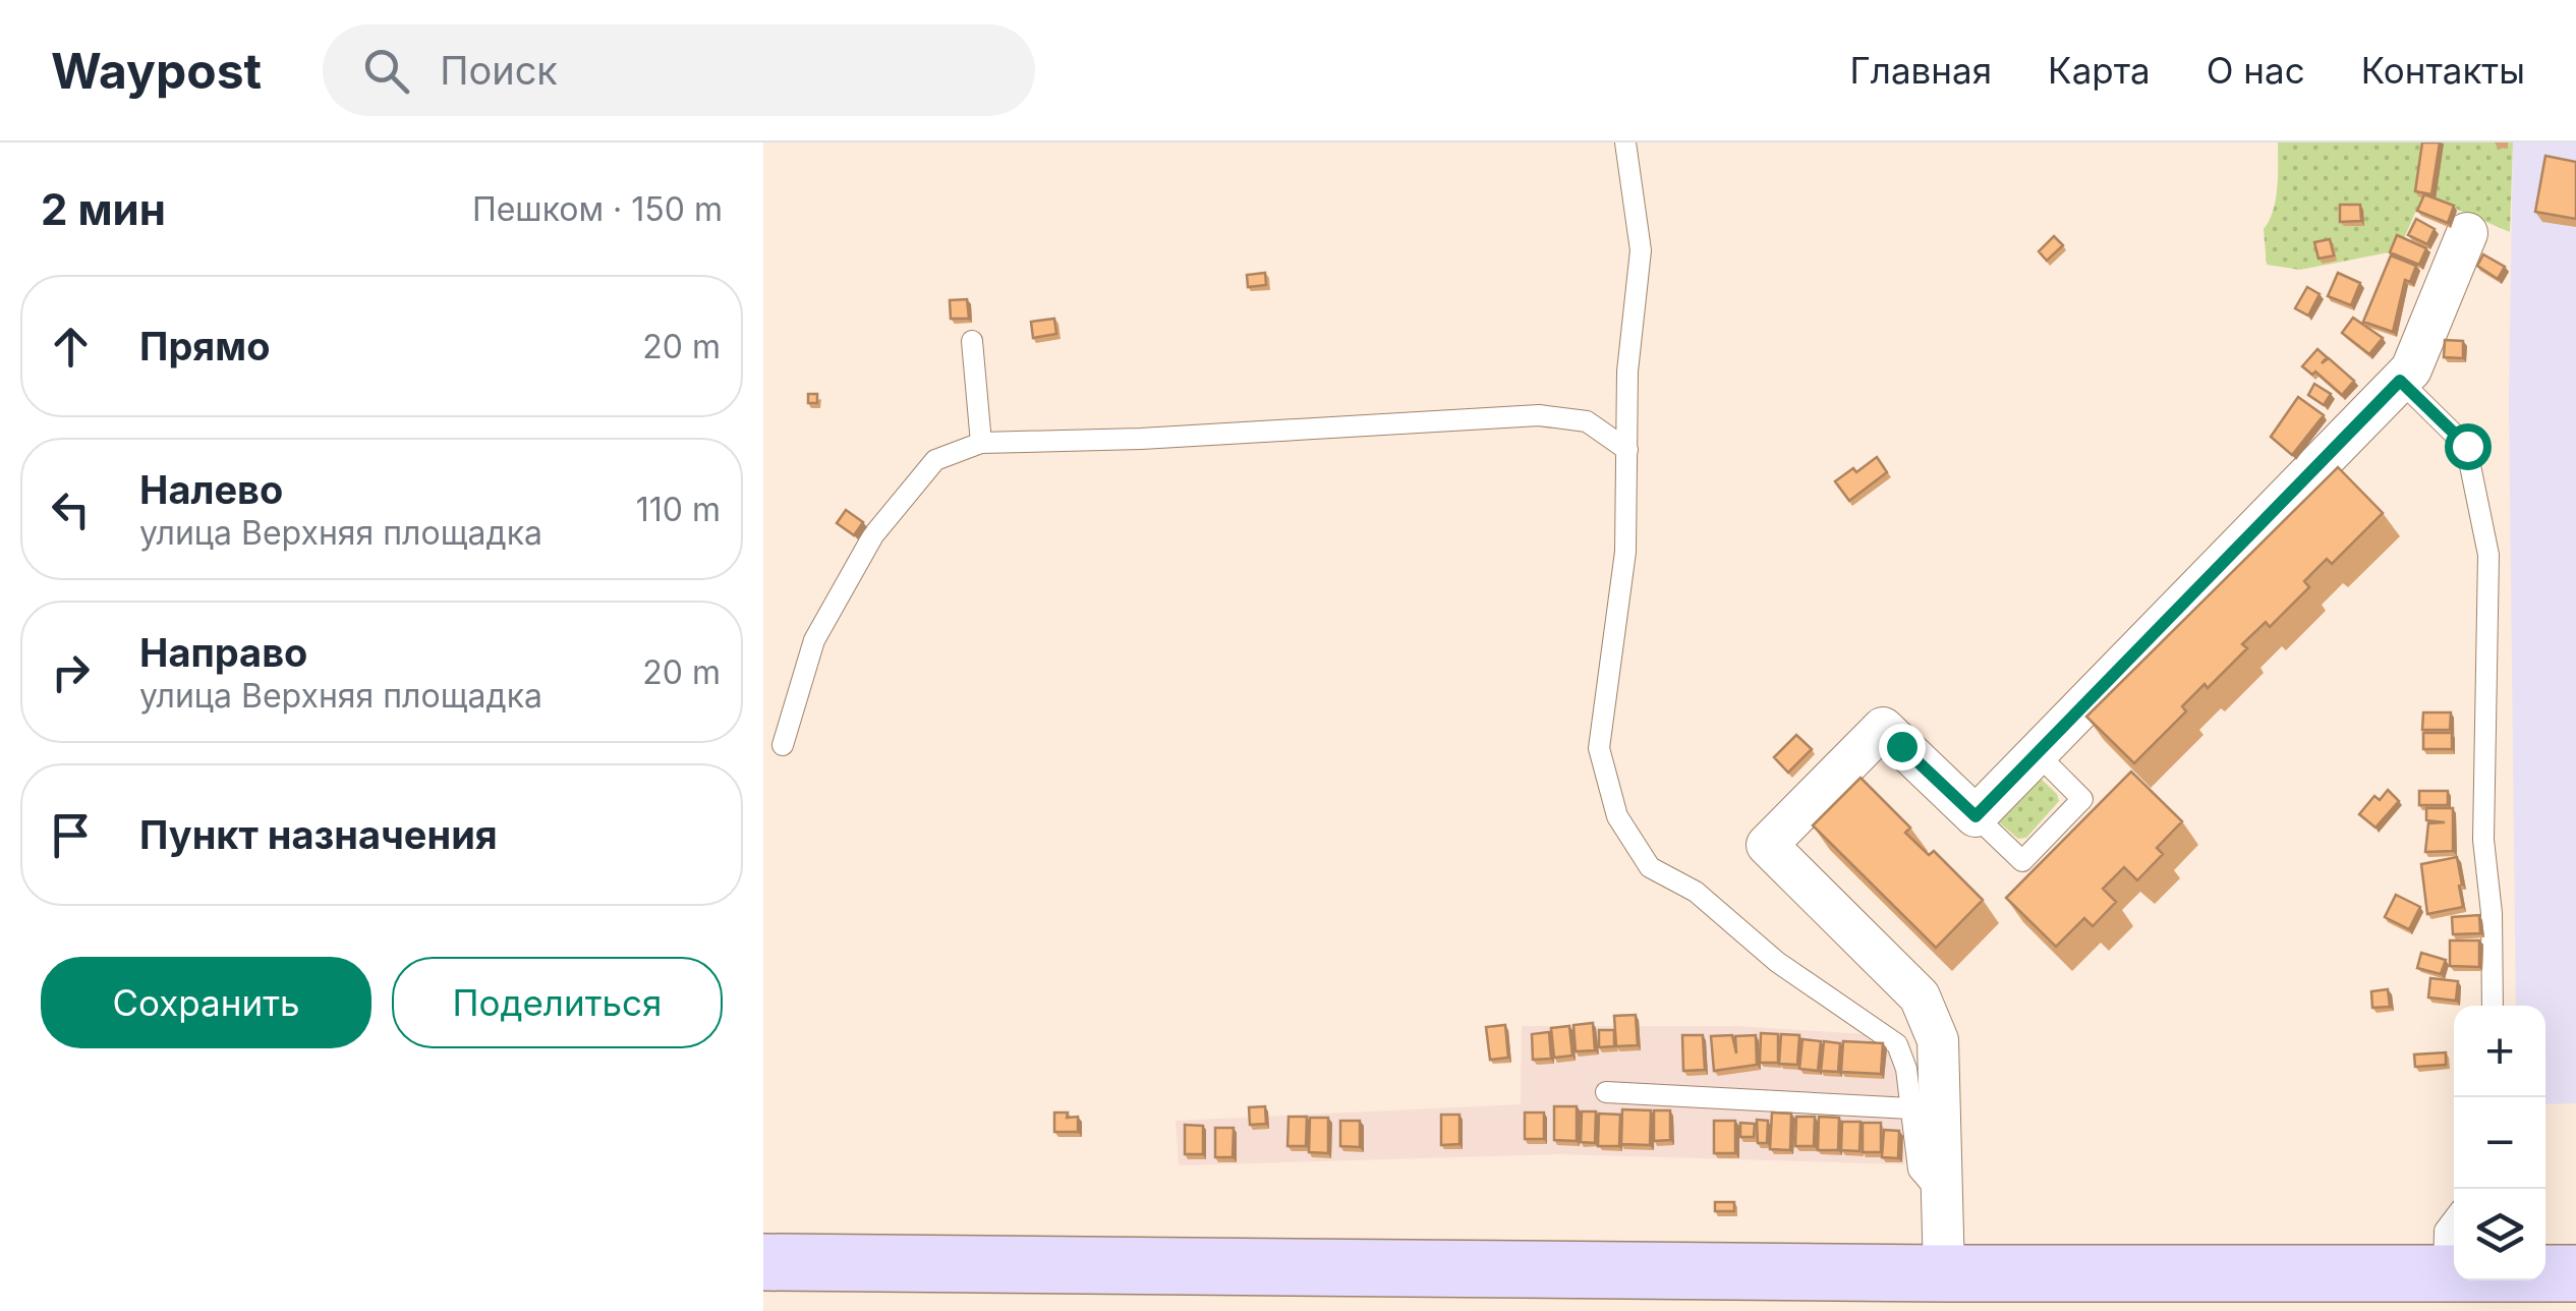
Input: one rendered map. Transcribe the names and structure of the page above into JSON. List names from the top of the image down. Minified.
{"page":{"header":"Waypost","search":"Поиск","nav":["Главная","Карта","О нас","Контакты"],"heading":["2 мин","Пешком · 150 m"],"list":[["Прямо","20 m"],["Налево","улица Верхняя площадка","110 m"],["Направо","улица Верхняя площадка","20 m"],"Пункт назначения"],"buttons":["Сохранить","Поделиться"],"map_buttons":["+","−"]}}
